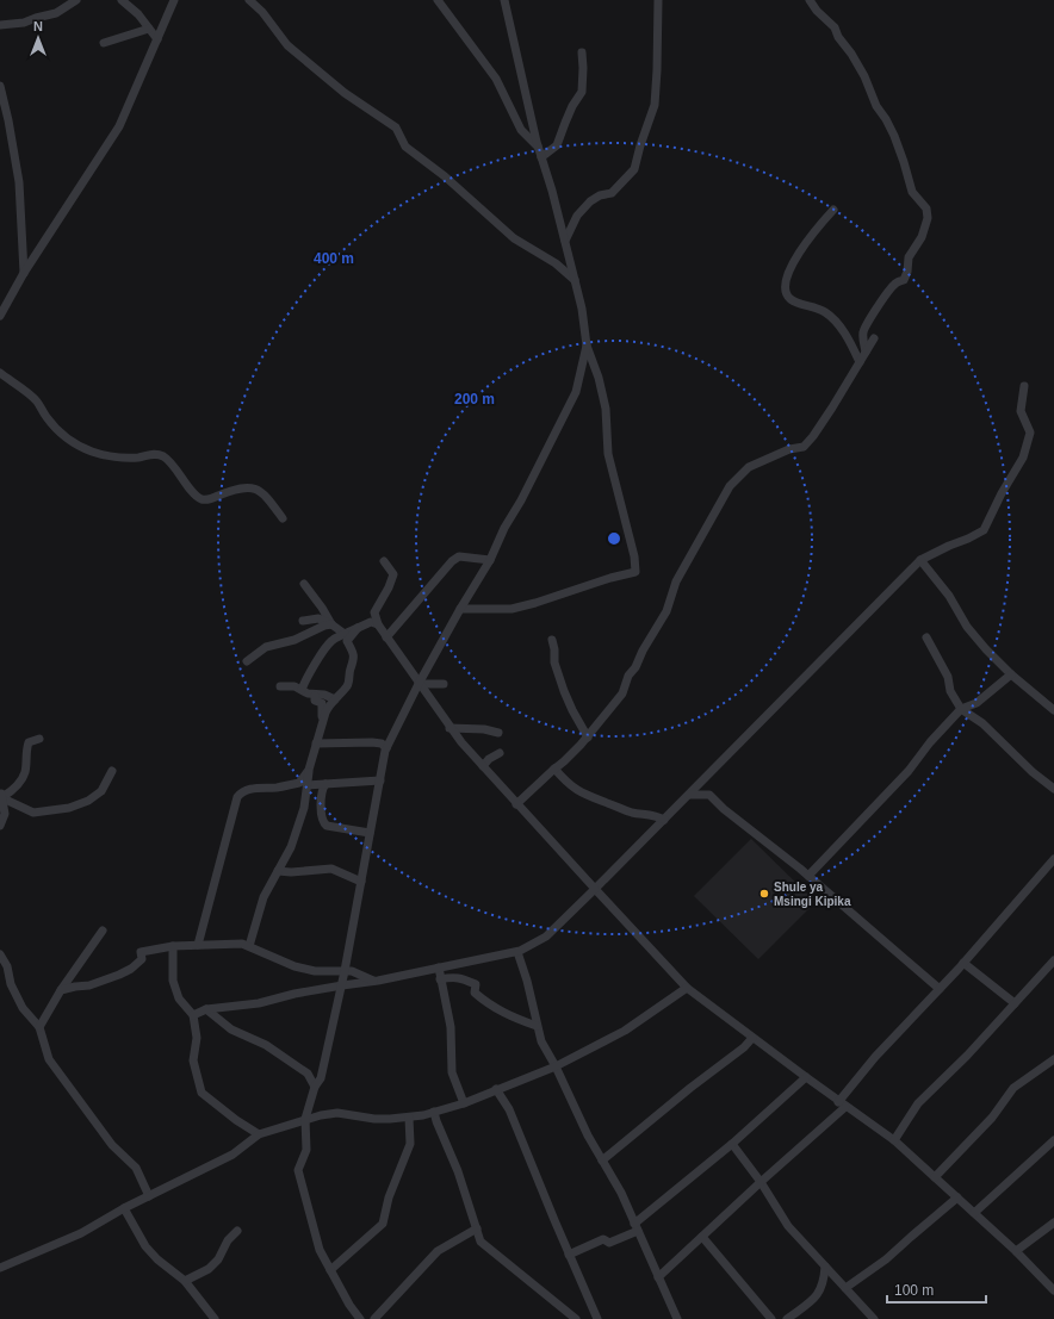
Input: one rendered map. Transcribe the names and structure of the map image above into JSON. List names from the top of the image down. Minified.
{"places":["Shule ya Msingi Kipika"],"scale_bar":"100 m","north":"top","rings":["400 m","200 m"]}
